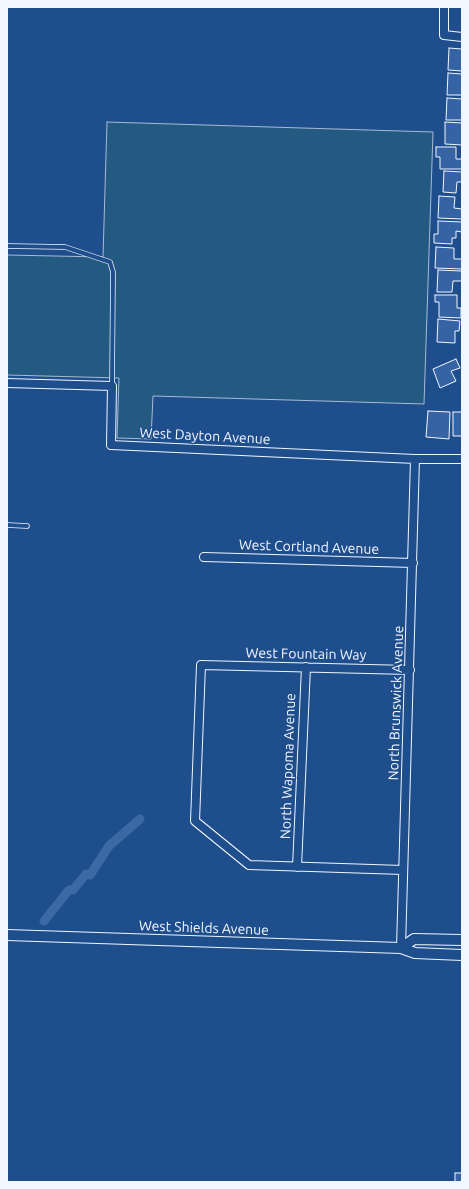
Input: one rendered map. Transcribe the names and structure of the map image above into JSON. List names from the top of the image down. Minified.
{"streets":{"street":["West Dayton Avenue","West Cortland Avenue","West Fountain Way","North Brunswick Avenue","North Wapoma Avenue","West Shields Avenue"]},"crossings":[["West Dayton Avenue","North Brunswick Avenue"],["West Cortland Avenue","North Brunswick Avenue"],["West Fountain Way","North Brunswick Avenue"],["West Fountain Way","North Wapoma Avenue"],["North Brunswick Avenue","West Shields Avenue"]]}
